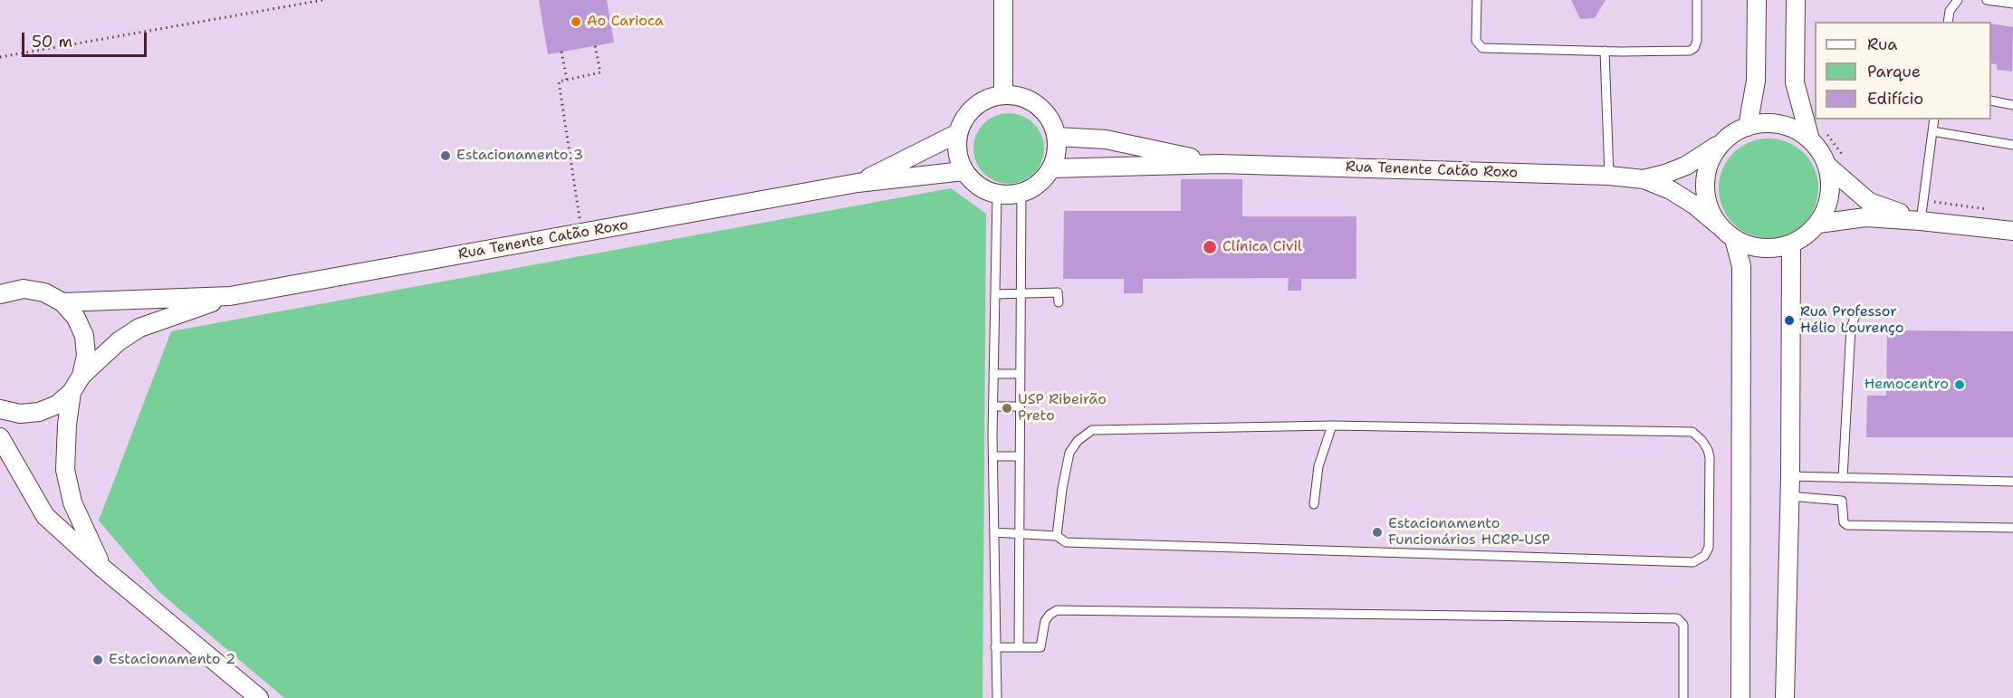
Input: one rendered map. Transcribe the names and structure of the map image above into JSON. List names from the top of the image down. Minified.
{"streets":{"street":["Rua Tenente Catão Roxo"]},"places":["Ao Carioca","Estacionamento 3","Clínica Civil","Rua Professor Hélio Lourenço","Hemocentro","USP Ribeirão Preto","Estacionamento Funcionários HCRP-USP","Estacionamento 2"],"legend":["Rua","Parque","Edifício"],"scale_bar":"50 m"}
